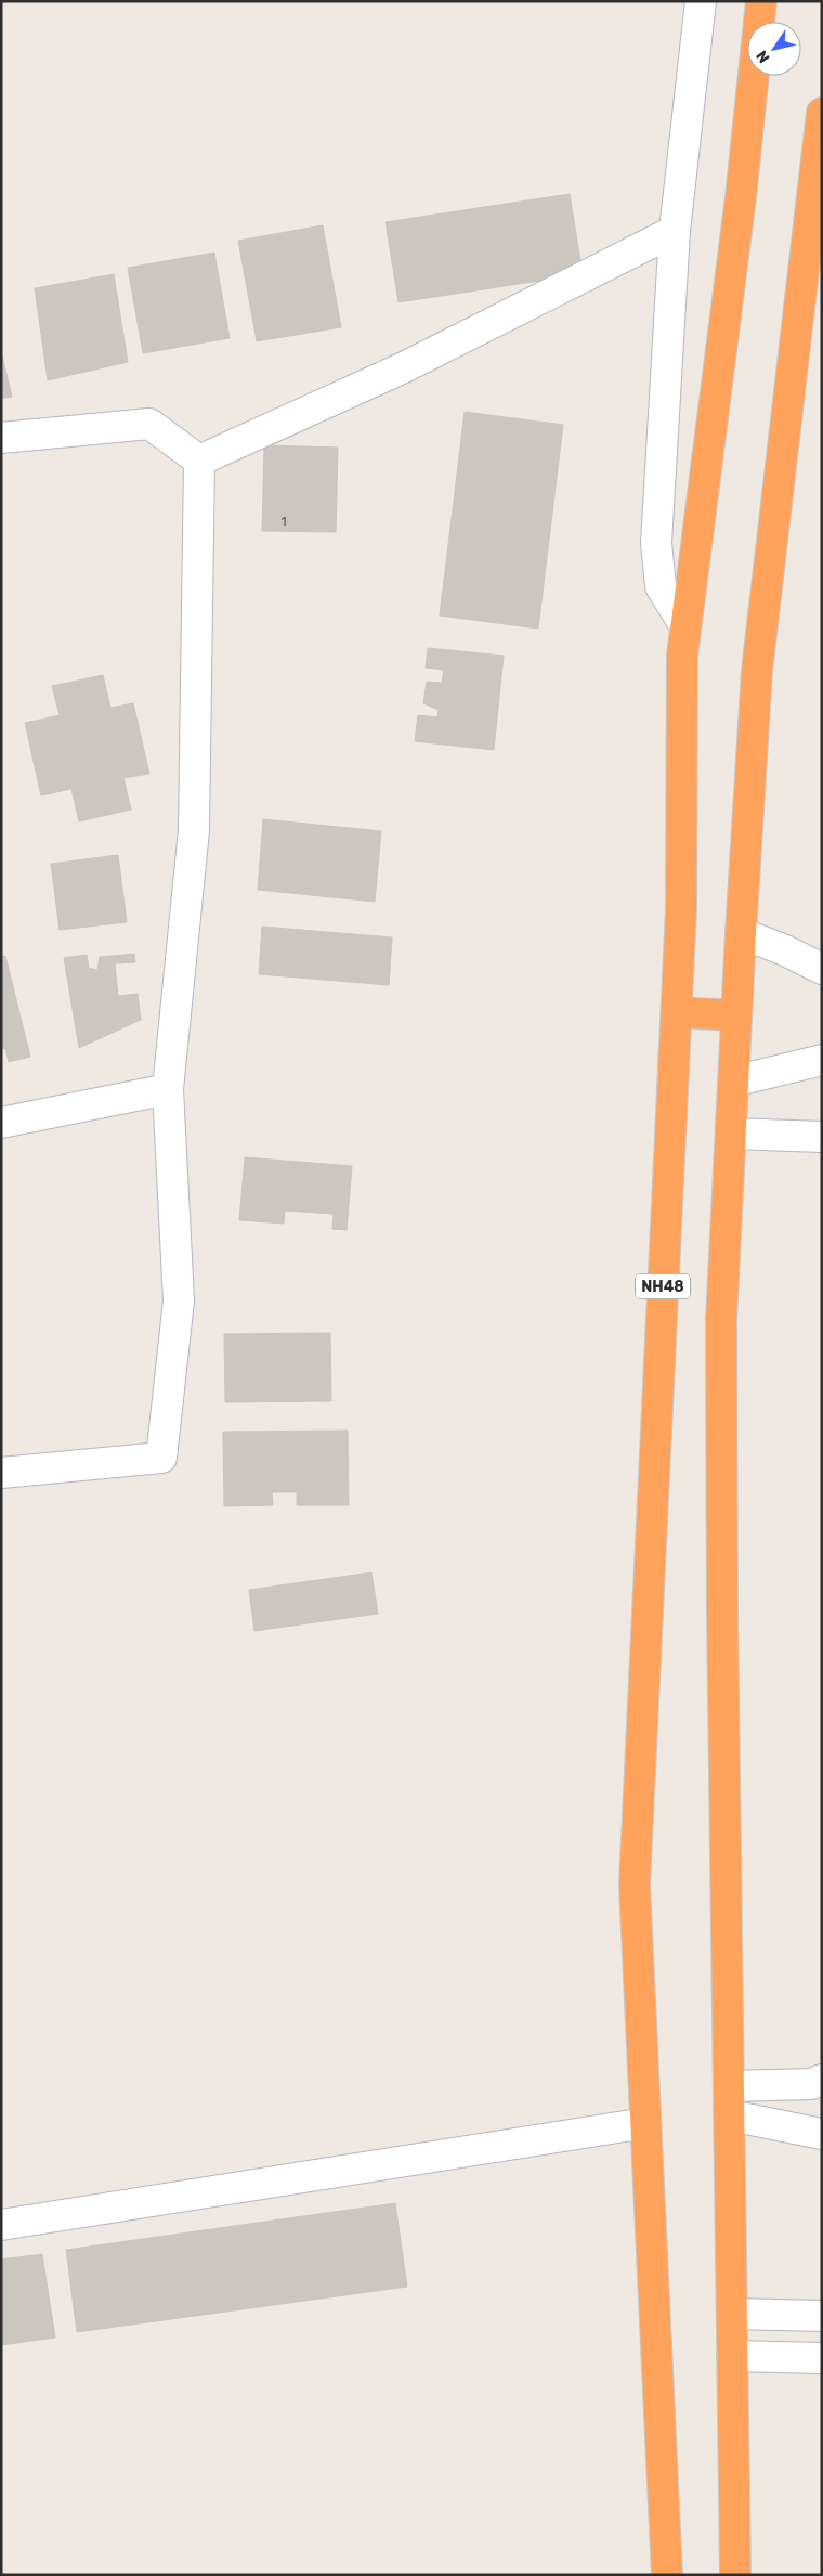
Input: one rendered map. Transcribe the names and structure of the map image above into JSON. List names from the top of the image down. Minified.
{"streets":{"highway":["NH48"]},"house_numbers":["1"],"north":"bottom left"}
